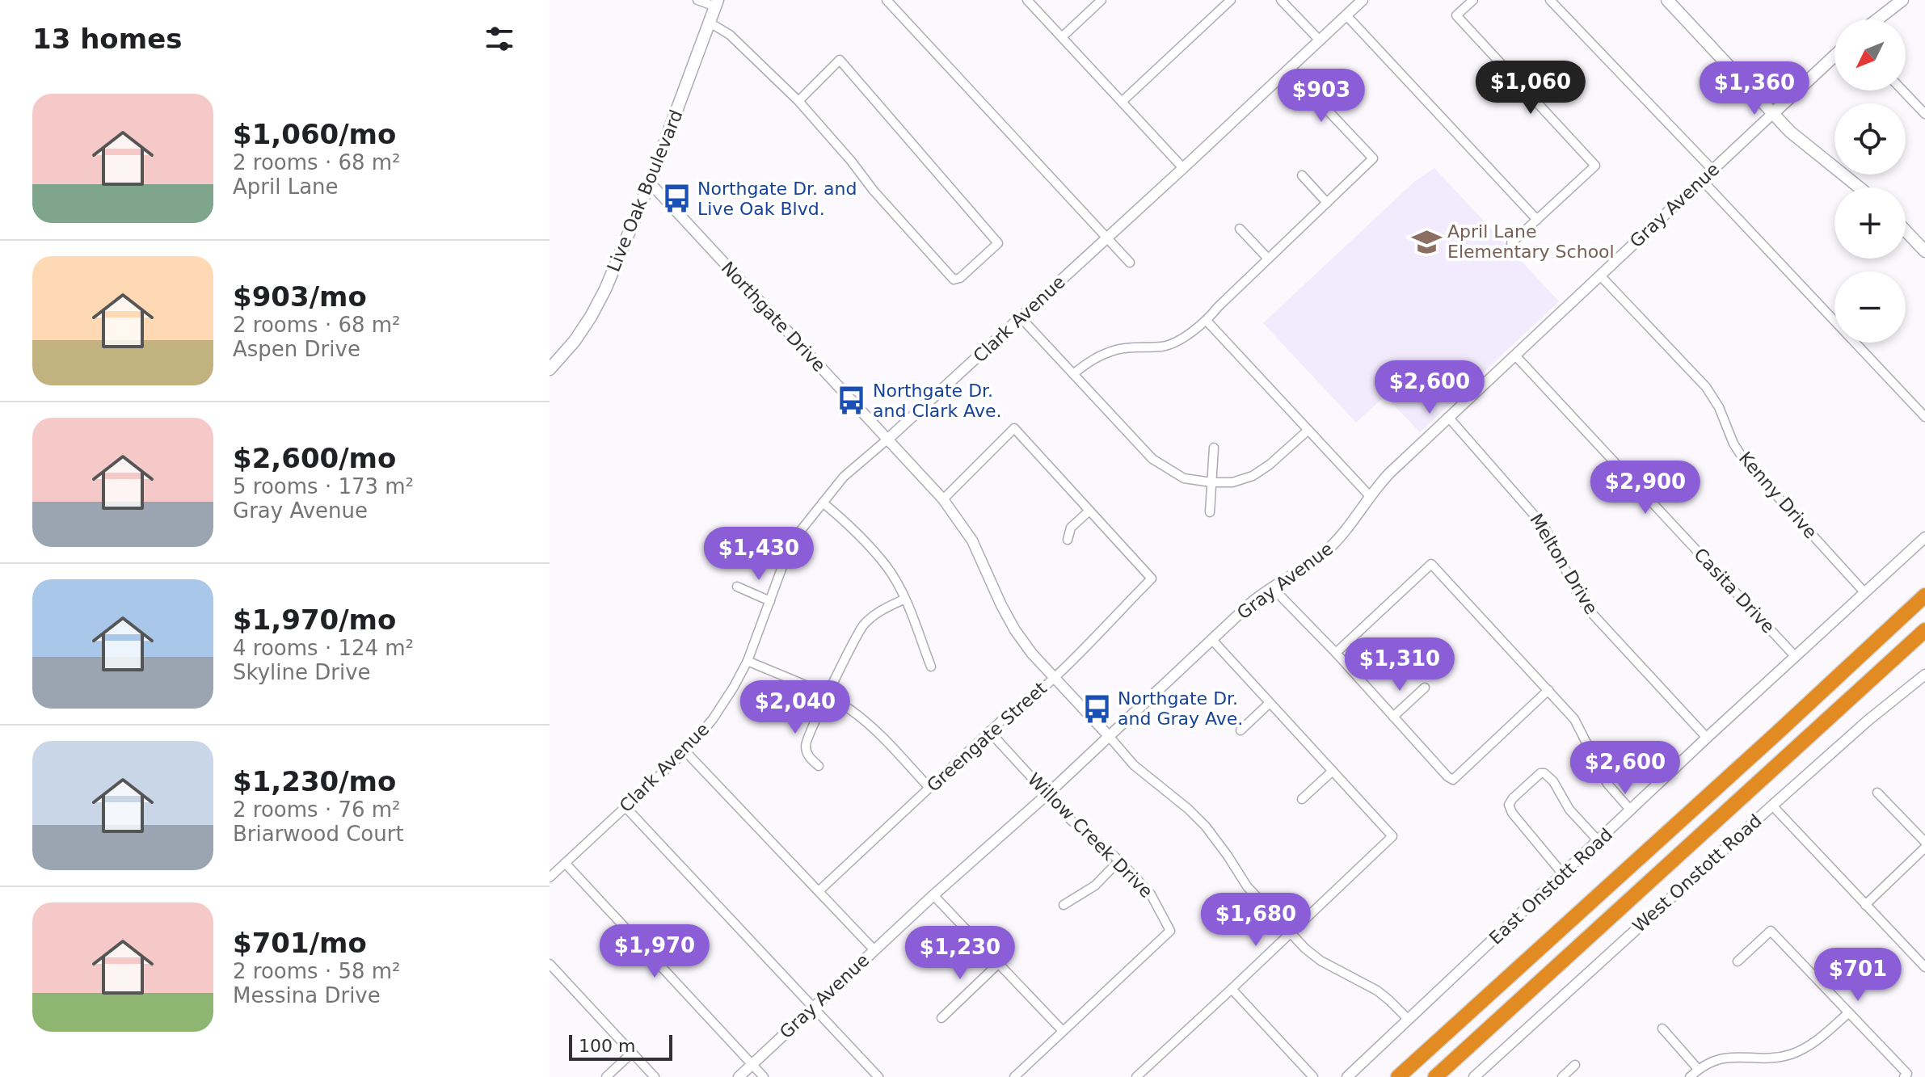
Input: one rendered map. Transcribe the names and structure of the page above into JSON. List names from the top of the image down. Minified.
{"streets":{"main road":["Live Oak Boulevard","Gray Avenue"],"street":["Northgate Drive","Clark Avenue","Kenny Drive","Melton Drive","Casita Drive","Greengate Street","Willow Creek Drive","West Onstott Road","East Onstott Road"]},"crossings":[["Live Oak Boulevard","Northgate Drive"],["Gray Avenue","Northgate Drive"],["Gray Avenue","Kenny Drive"],["Gray Avenue","Melton Drive"],["Gray Avenue","Casita Drive"],["Gray Avenue","Willow Creek Drive"],["Northgate Drive","Clark Avenue"],["Northgate Drive","Greengate Street"],["Northgate Drive","East Onstott Road"],["Kenny Drive","East Onstott Road"],["Melton Drive","East Onstott Road"],["Casita Drive","East Onstott Road"],["Greengate Street","Willow Creek Drive"]],"places":{"bus stop":["Northgate Dr. and Live Oak Blvd.","Northgate Dr. and Clark Ave.","Northgate Dr. and Gray Ave."],"school or university":["April Lane Elementary School"]},"scale_bar":"100 m","north":"bottom left","page":{"heading":"13 homes","map_buttons":["+","−"],"price":["$1,060","$1,360","$903","$2,600","$2,900","$1,430","$1,310","$2,040","$2,600","$1,680","$1,970","$1,230","$701"],"list":[{"name":"$1,060/mo","note":"2 rooms · 68 m² · April Lane"},{"name":"$903/mo","note":"2 rooms · 68 m² · Aspen Drive"},{"name":"$2,600/mo","note":"5 rooms · 173 m² · Gray Avenue"},{"name":"$1,970/mo","note":"4 rooms · 124 m² · Skyline Drive"},{"name":"$1,230/mo","note":"2 rooms · 76 m² · Briarwood Court"},{"name":"$701/mo","note":"2 rooms · 58 m² · Messina Drive"}],"scale":"100 m"}}
